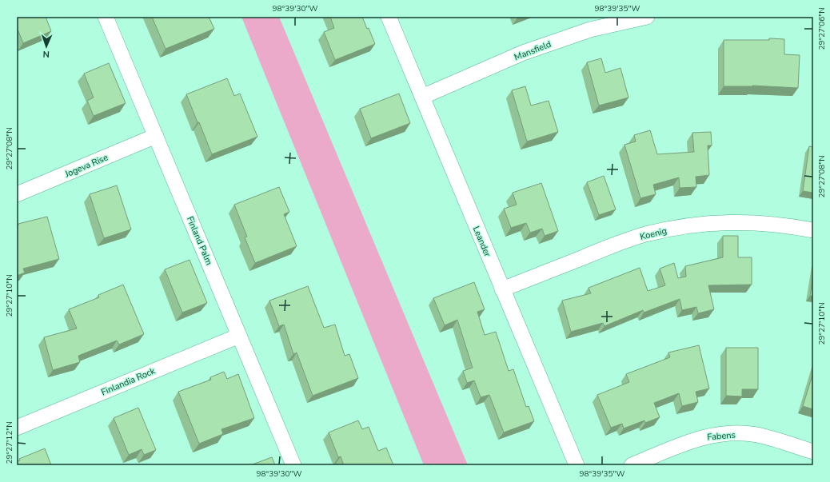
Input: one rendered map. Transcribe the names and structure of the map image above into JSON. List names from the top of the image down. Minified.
{"streets":{"street":["Mansfield","Jogeva Rise","Koenig","Finland Palm","Leander","Finlandia Rock","Fabens"]},"crossings":[["Mansfield","Leander"],["Jogeva Rise","Finland Palm"],["Koenig","Leander"],["Finland Palm","Finlandia Rock"]],"north":"bottom","coordinates":["98°39'30\"W","98°39'35\"W","29°27'06\"N","29°27'08\"N","29°27'10\"N","29°27'12\"N"]}
